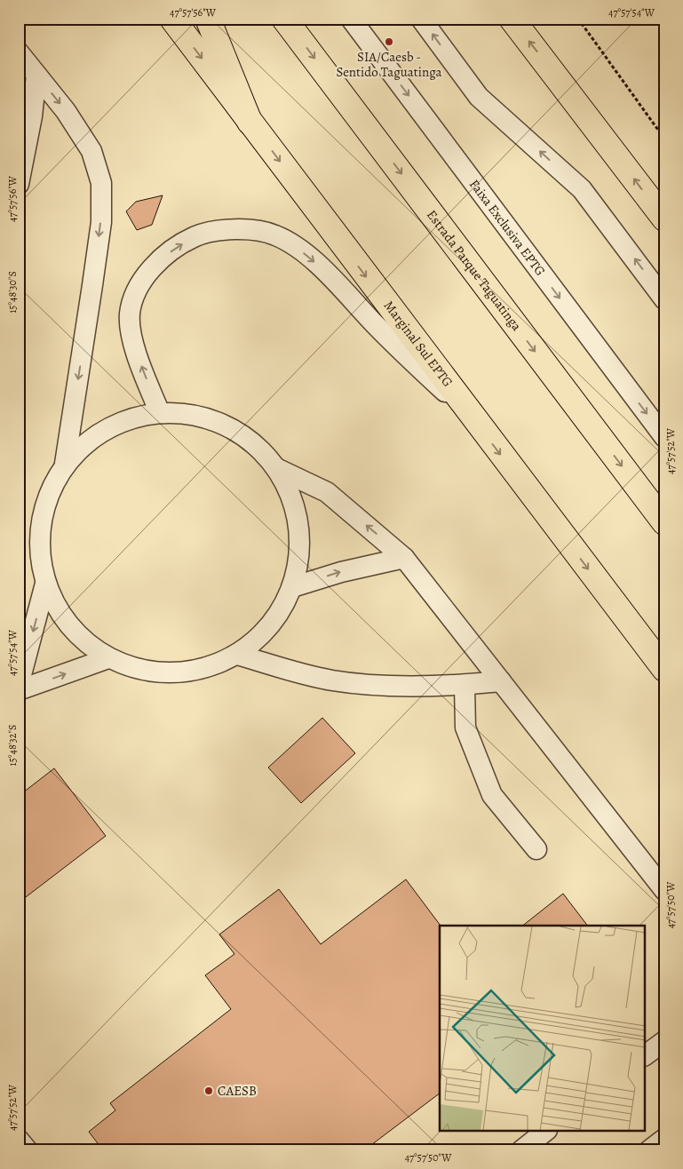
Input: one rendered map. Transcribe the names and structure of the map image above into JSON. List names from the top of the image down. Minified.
{"streets":{"main road":["Estrada Parque Taguatinga","Marginal Sul EPTG"],"lane":["Faixa Exclusiva EPTG"]},"one_way":["Marginal Sul EPTG"],"places":["SIA/Caesb - Sentido Taguatinga","CAESB"],"coordinates":["47°57'56\"W","47°57'54\"W","15°48'30\"S","47°57'52\"W","15°48'32\"S","47°57'50\"W"]}
